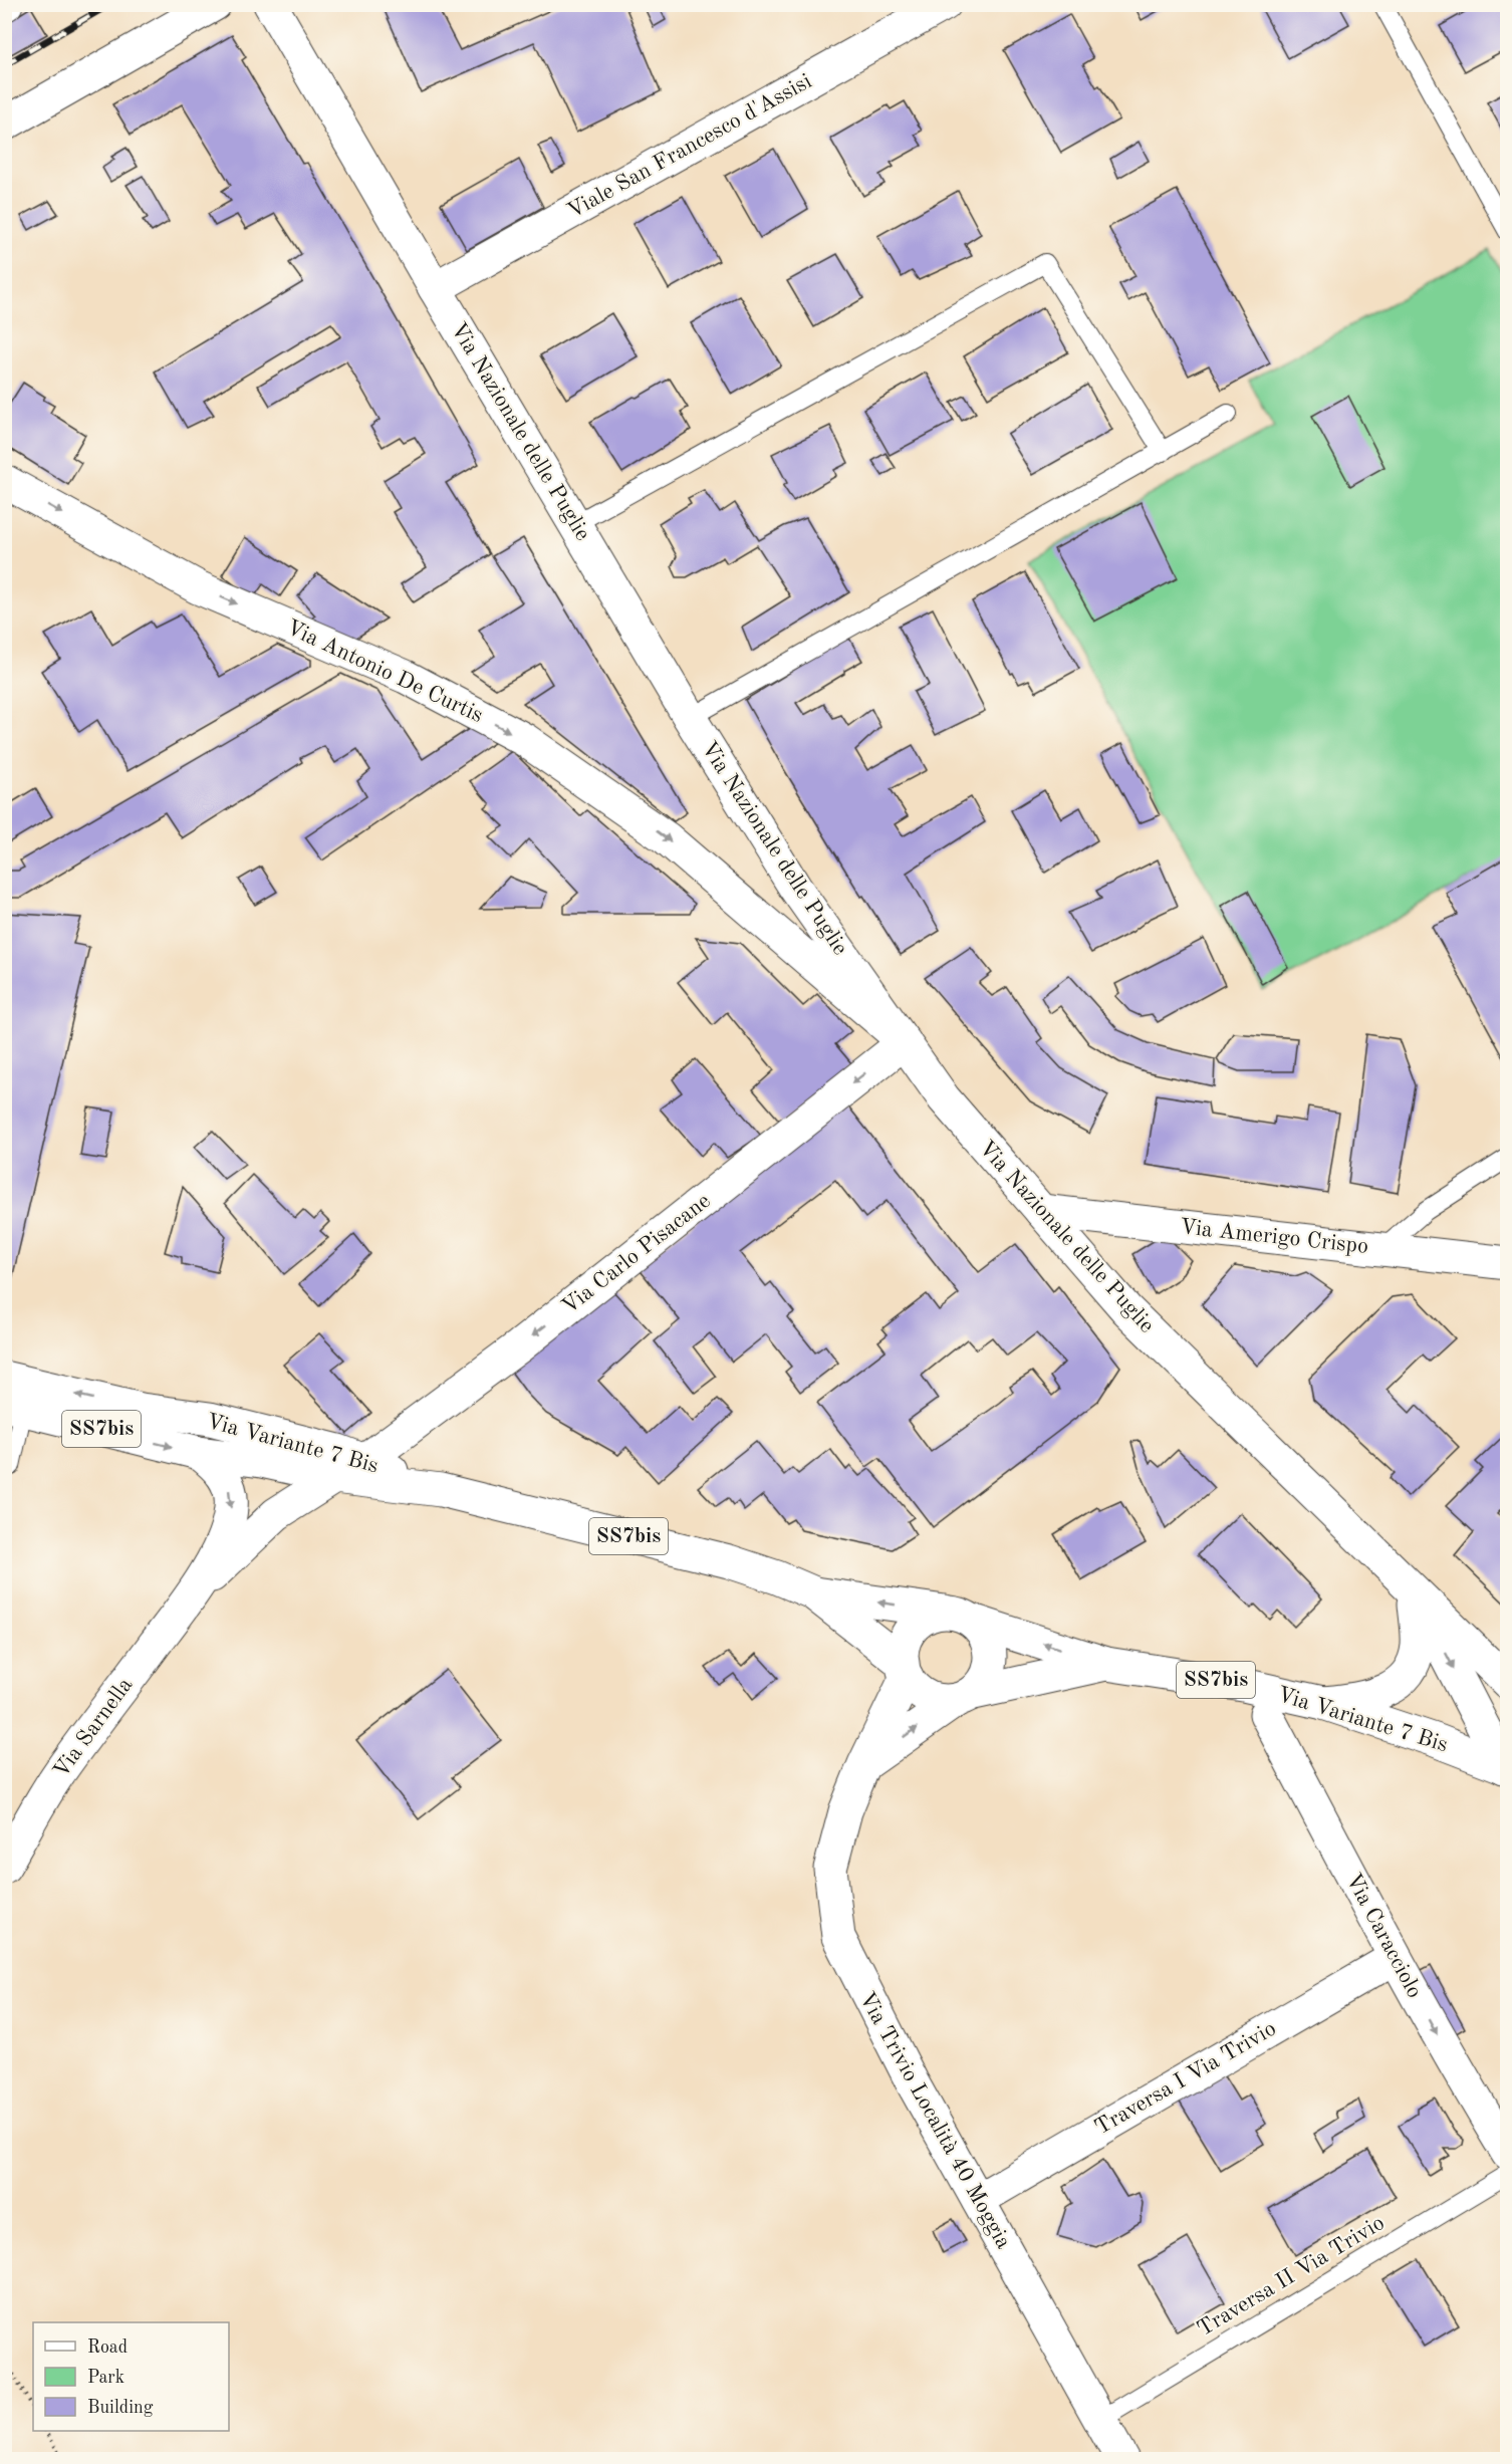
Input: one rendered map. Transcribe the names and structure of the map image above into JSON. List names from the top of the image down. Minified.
{"streets":{"street":["Viale San Francesco d'Assisi","Via Nazionale delle Puglie","Via Antonio De Curtis","Via Amerigo Crispo","Via Carlo Pisacane","SS7bis","Via Variante 7 Bis","Via Sarnella","Via Caracciolo","Traversa I Via Trivio","Via Trivio Località 40 Moggia"],"lane":["Traversa II Via Trivio"]},"crossings":[["Viale San Francesco d'Assisi","Via Nazionale delle Puglie"],["Via Nazionale delle Puglie","Via Antonio De Curtis"],["Via Nazionale delle Puglie","Via Amerigo Crispo"],["Via Nazionale delle Puglie","Via Carlo Pisacane"],["Via Nazionale delle Puglie","Via Variante 7 Bis"],["Via Antonio De Curtis","Via Carlo Pisacane"],["Via Carlo Pisacane","Via Variante 7 Bis"],["SS7bis","Via Variante 7 Bis"],["SS7bis","Via Trivio Località 40 Moggia"],["Via Variante 7 Bis","Via Trivio Località 40 Moggia"],["Via Caracciolo","Traversa I Via Trivio"],["Traversa I Via Trivio","Via Trivio Località 40 Moggia"],["Via Trivio Località 40 Moggia","Traversa II Via Trivio"]],"one_way":["Via Antonio De Curtis","Via Carlo Pisacane","Via Caracciolo"],"legend":["Road","Park","Building"]}
